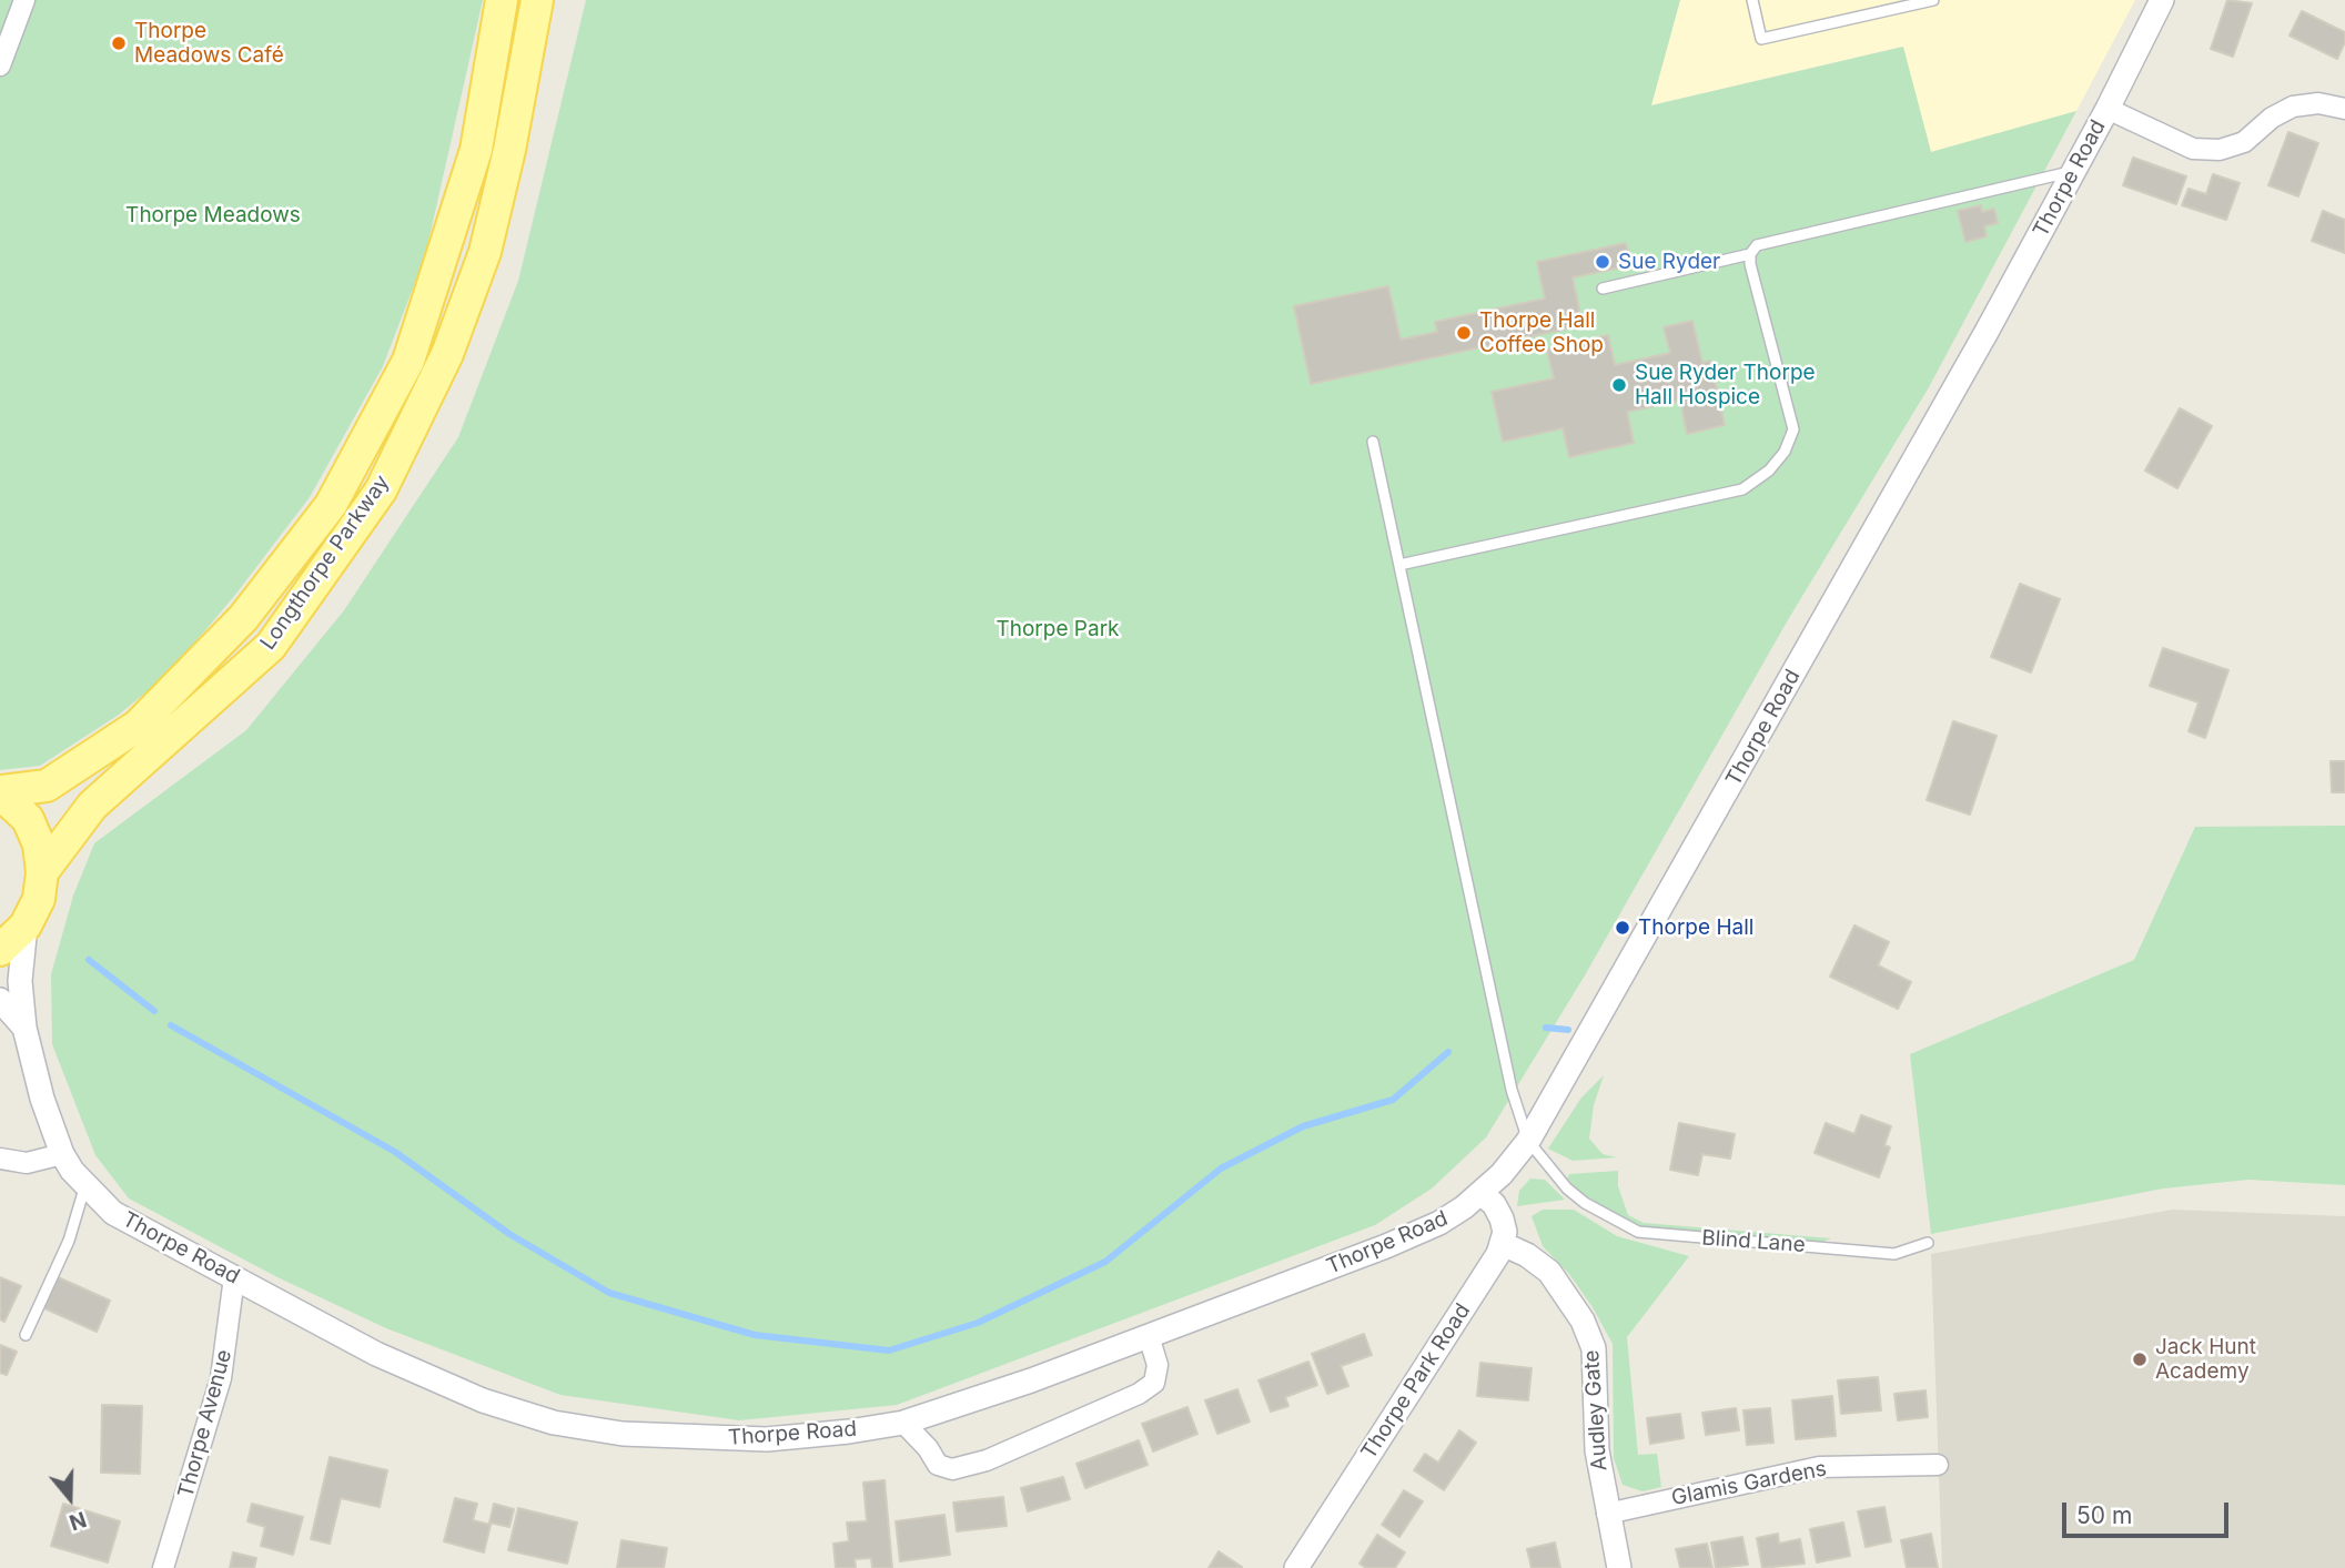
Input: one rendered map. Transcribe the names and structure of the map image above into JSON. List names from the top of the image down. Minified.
{"streets":{"main road":["Longthorpe Parkway"],"street":["Thorpe Road","Thorpe Park Road","Audley Gate","Thorpe Avenue","Glamis Gardens"],"lane":["Blind Lane"]},"crossings":[["Thorpe Road","Blind Lane"],["Thorpe Road","Thorpe Avenue"],["Thorpe Park Road","Audley Gate"],["Audley Gate","Glamis Gardens"]],"parks":["Thorpe Meadows","Thorpe Park"],"places":["Thorpe Meadows Café","Sue Ryder","Thorpe Hall Coffee Shop","Sue Ryder Thorpe Hall Hospice","Thorpe Hall","Jack Hunt Academy"],"scale_bar":"50 m","north":"bottom"}
